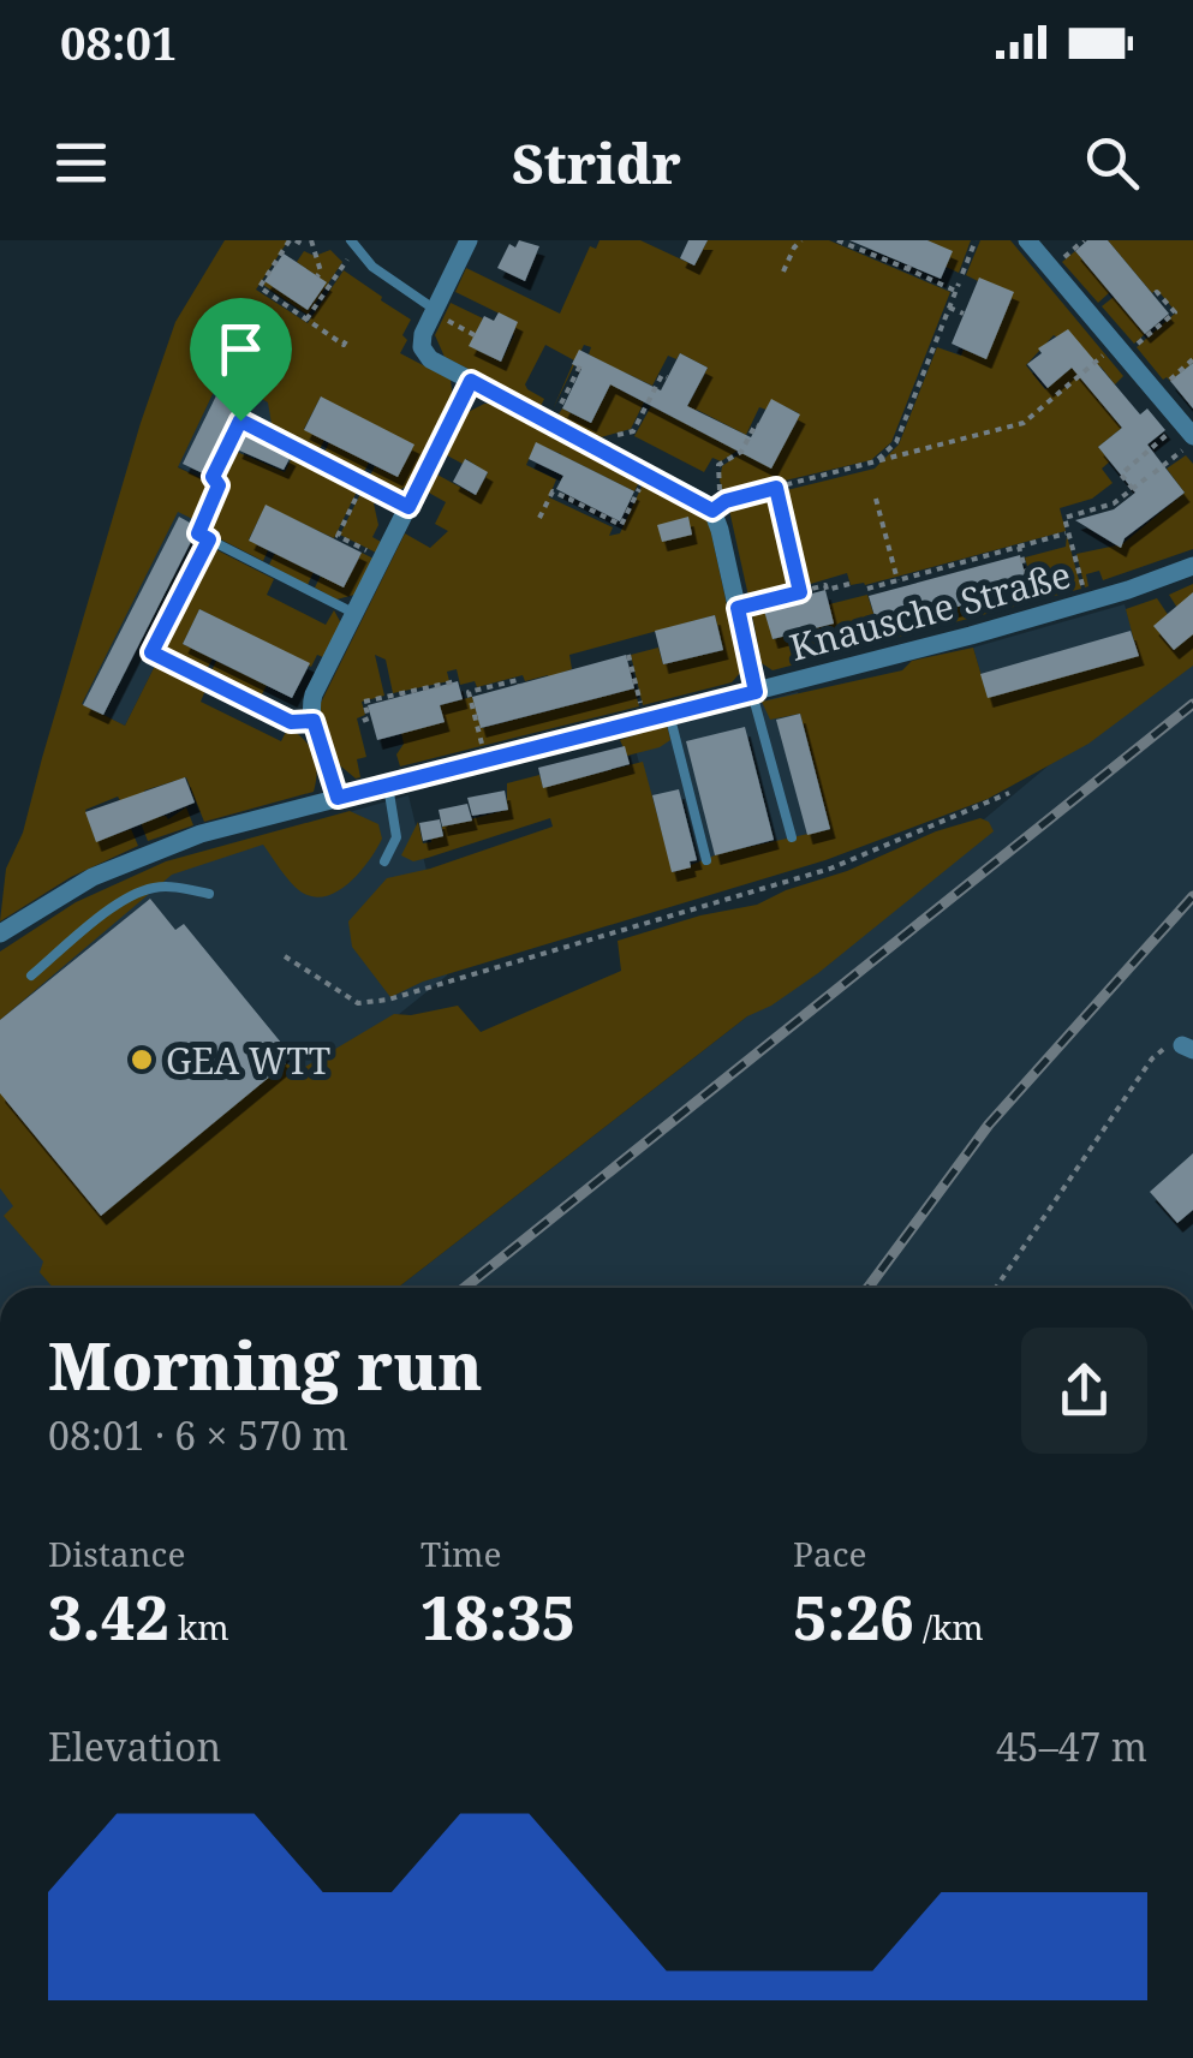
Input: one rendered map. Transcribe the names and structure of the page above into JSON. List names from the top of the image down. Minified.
{"streets":{"street":["Knausche Straße"]},"places":["GEA WTT"],"page":{"status":"08:01","header":"Stridr","heading":["Morning run","08:01 · 6 × 570 m"],"stats":[["Distance","3.42 km"],["Time","18:35"],["Pace","5:26 /km"]],"chart":["Elevation","45–47 m"]}}
